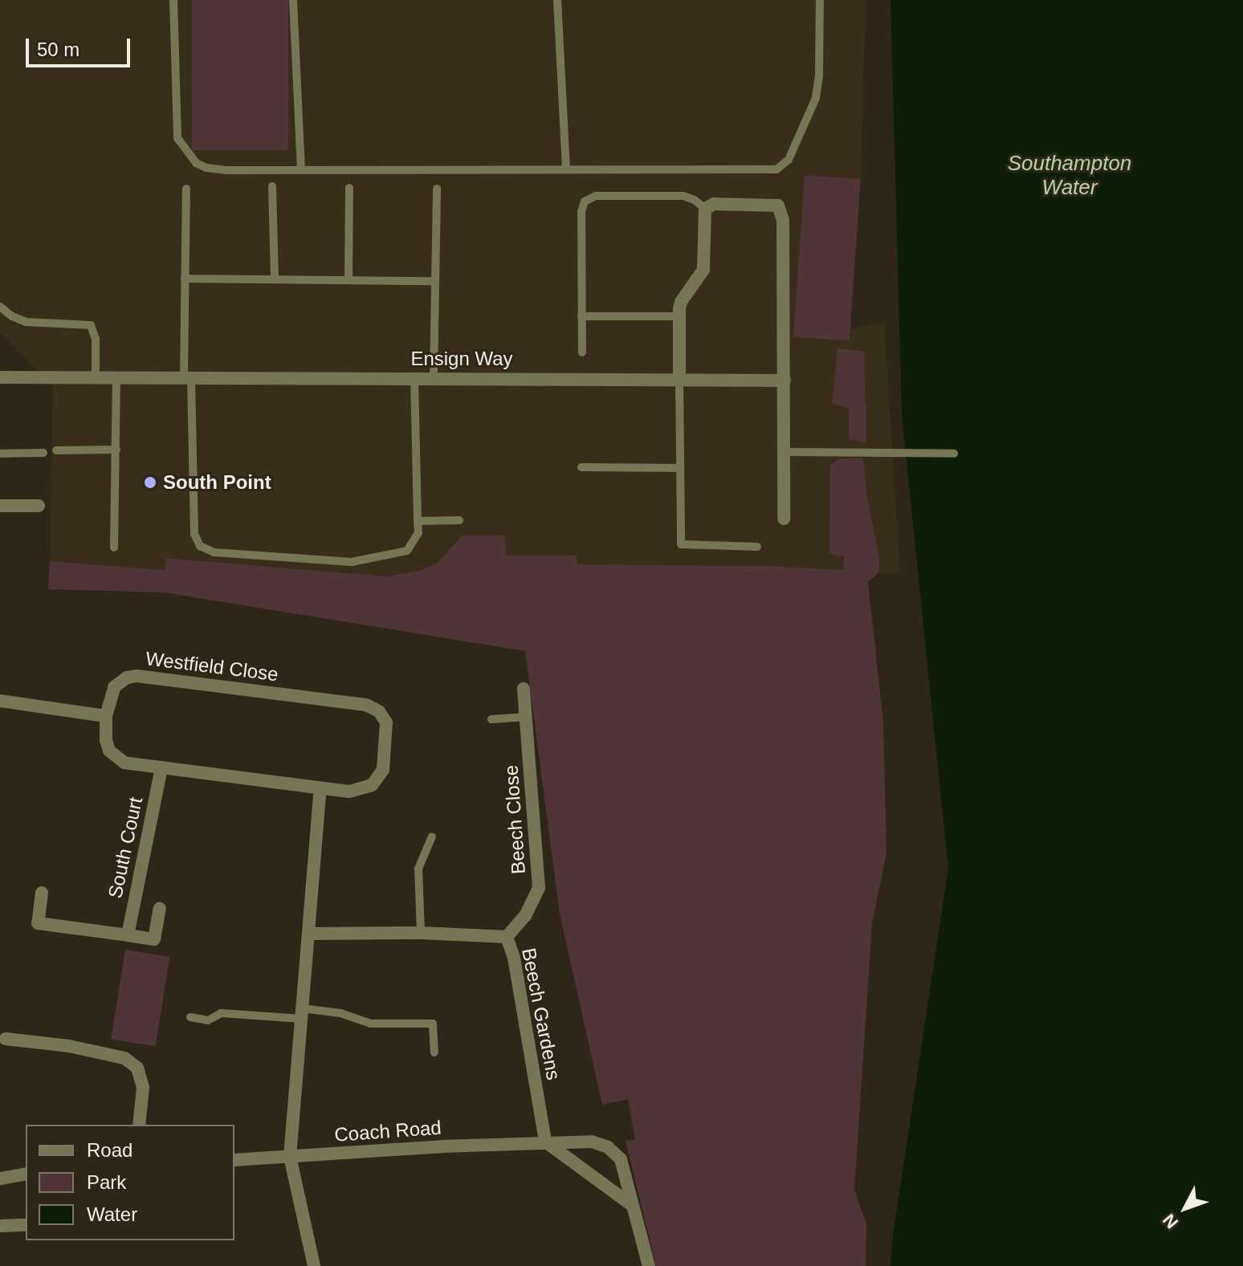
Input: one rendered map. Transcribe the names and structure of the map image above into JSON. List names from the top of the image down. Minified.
{"streets":{"street":["Ensign Way","Westfield Close","Beech Close","South Court","Beech Gardens","Coach Road"]},"crossings":[["Westfield Close","South Court"],["Beech Close","Beech Gardens"],["Beech Gardens","Coach Road"]],"water":["Southampton Water"],"places":["South Point"],"legend":["Road","Park","Water"],"scale_bar":"50 m","north":"bottom left"}
